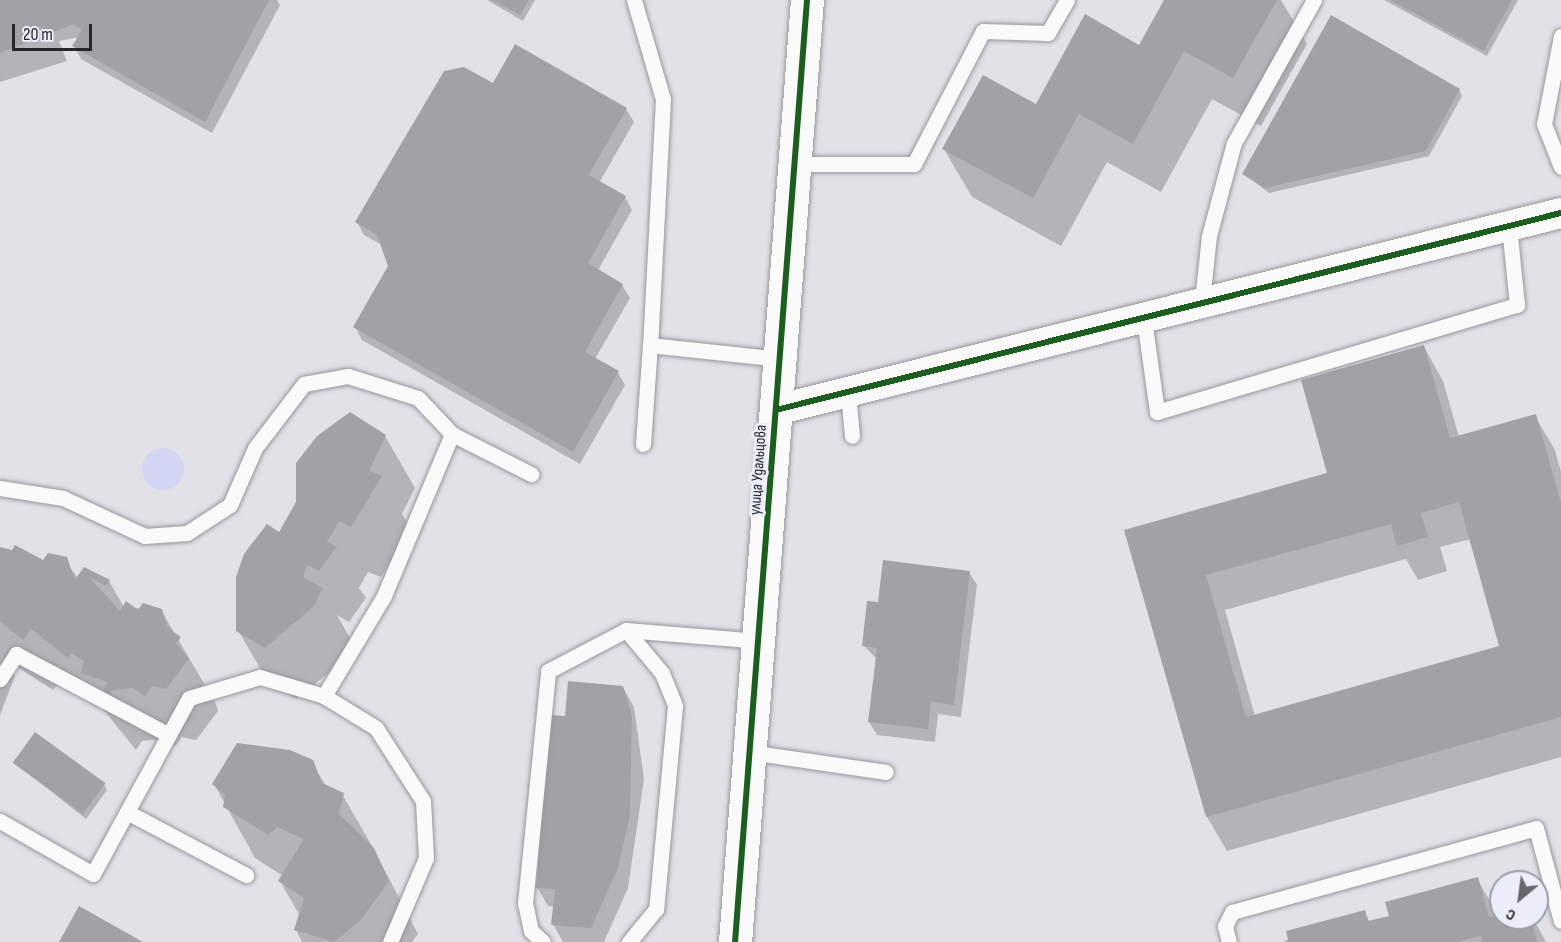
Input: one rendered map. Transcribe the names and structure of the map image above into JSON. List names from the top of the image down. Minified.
{"streets":{"street":["улица Удальцова"]},"scale_bar":"20 m","north":"bottom left"}
